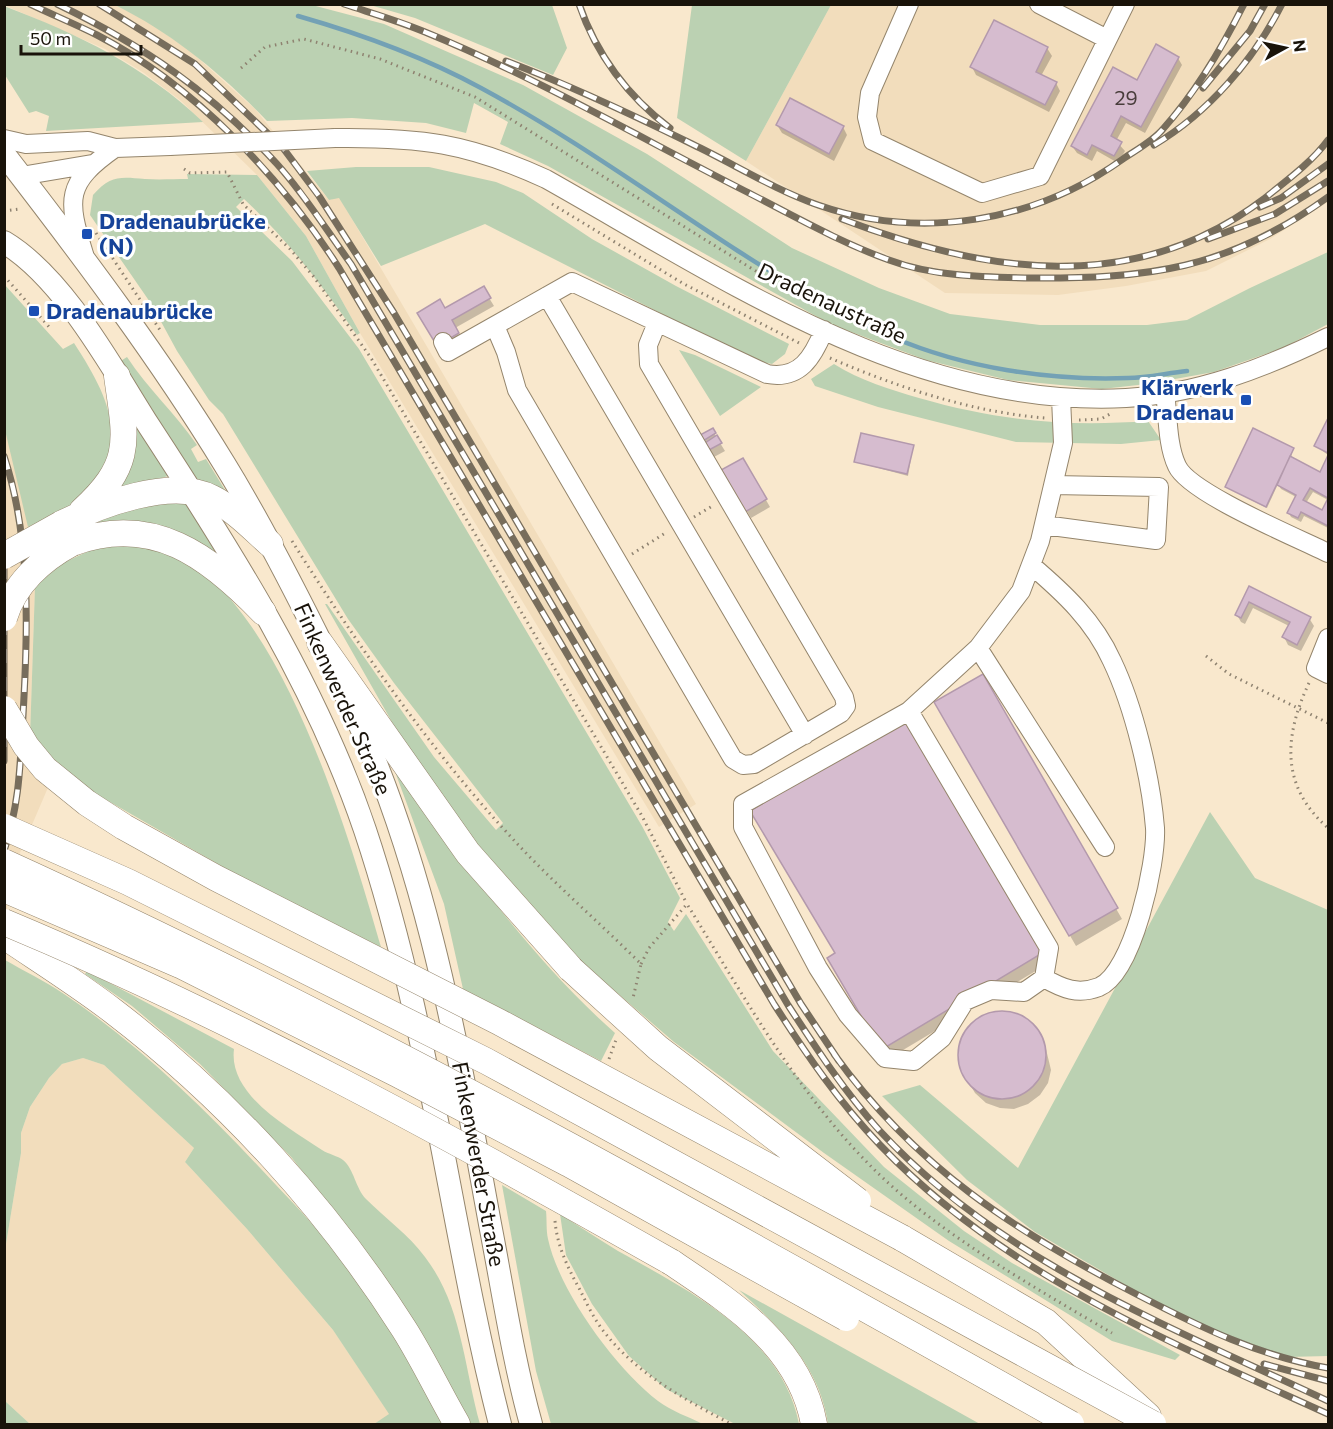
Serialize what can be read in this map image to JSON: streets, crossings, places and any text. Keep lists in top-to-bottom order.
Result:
{
  "streets": {
    "main road": ["Finkenwerder Straße"],
    "street": ["Dradenaustraße"]
  },
  "places": {
    "transit": ["Dradenaubrücke (N)", "Dradenaubrücke", "Klärwerk Dradenau"]
  },
  "house_numbers": ["29"],
  "scale_bar": "50 m",
  "north": "right"
}
